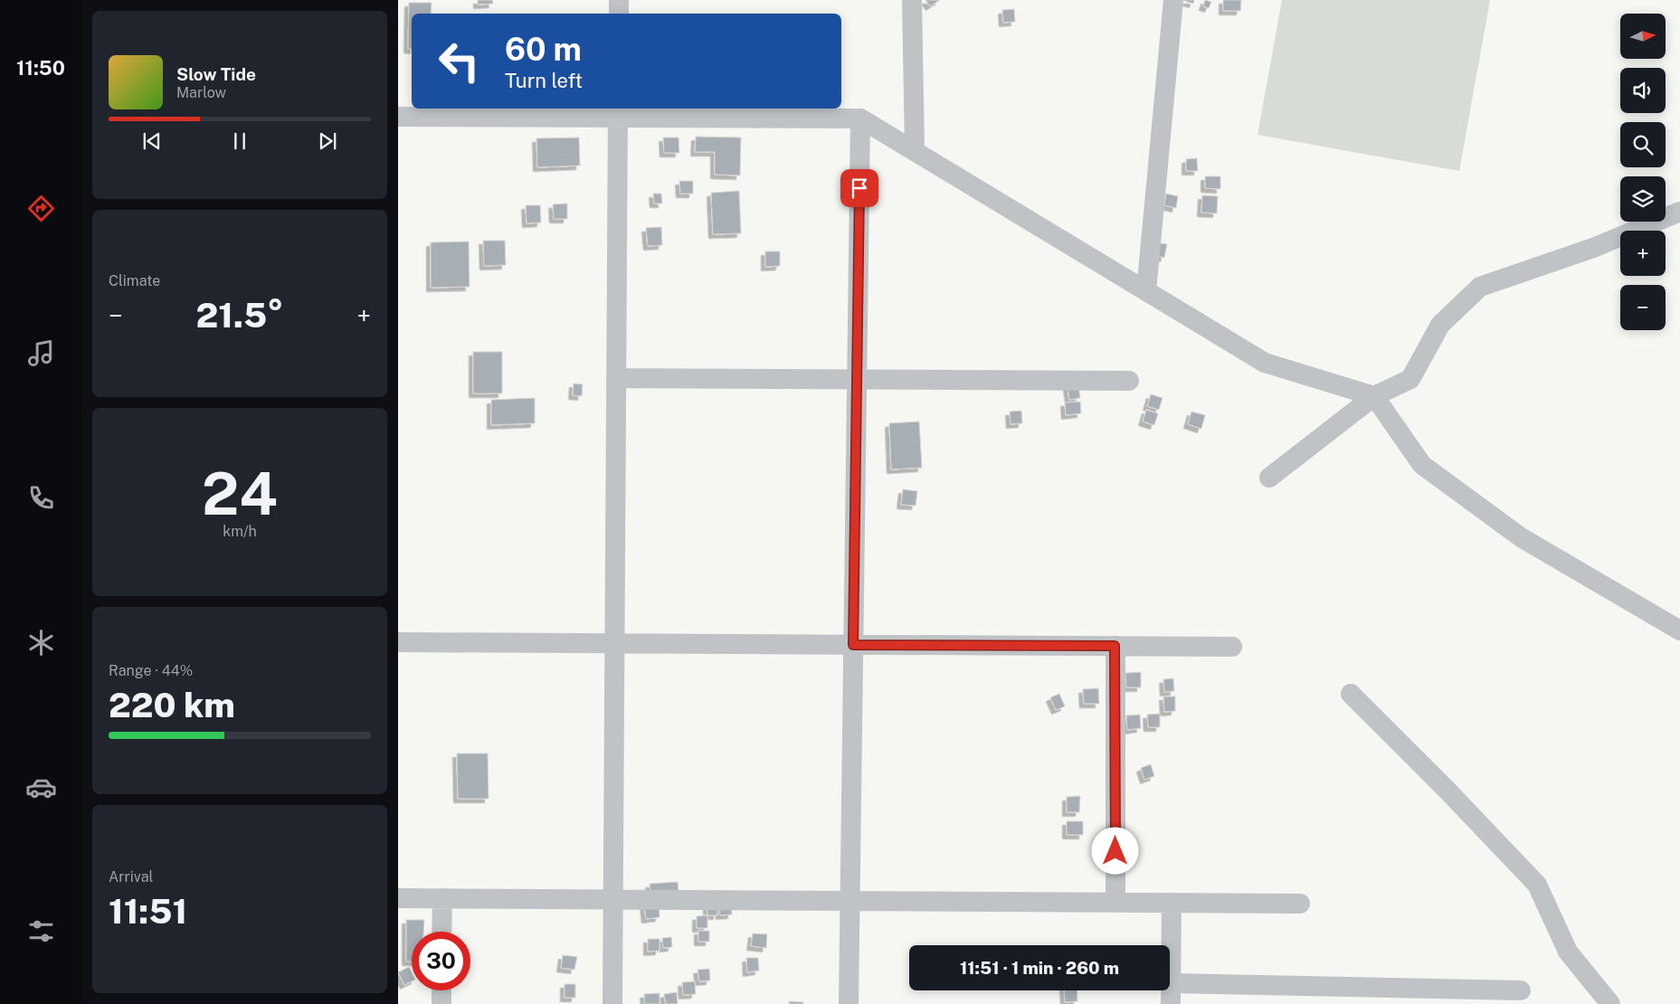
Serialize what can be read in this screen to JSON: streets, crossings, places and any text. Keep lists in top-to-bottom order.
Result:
{
  "north": "right",
  "page": {
    "tabs": "11:50",
    "map_buttons": ["+", "−"],
    "turn": ["60 m", "Turn left"],
    "song": ["Slow Tide", "Marlow"],
    "tile": [
      "Climate",
      ["24", "km/h"],
      ["Range · 44%", "220 km"],
      ["Arrival", "11:51"]
    ],
    "heat": ["−", "21.5°", "+"],
    "limit": "30",
    "trip": "11:51 · 1 min · 260 m"
  }
}
